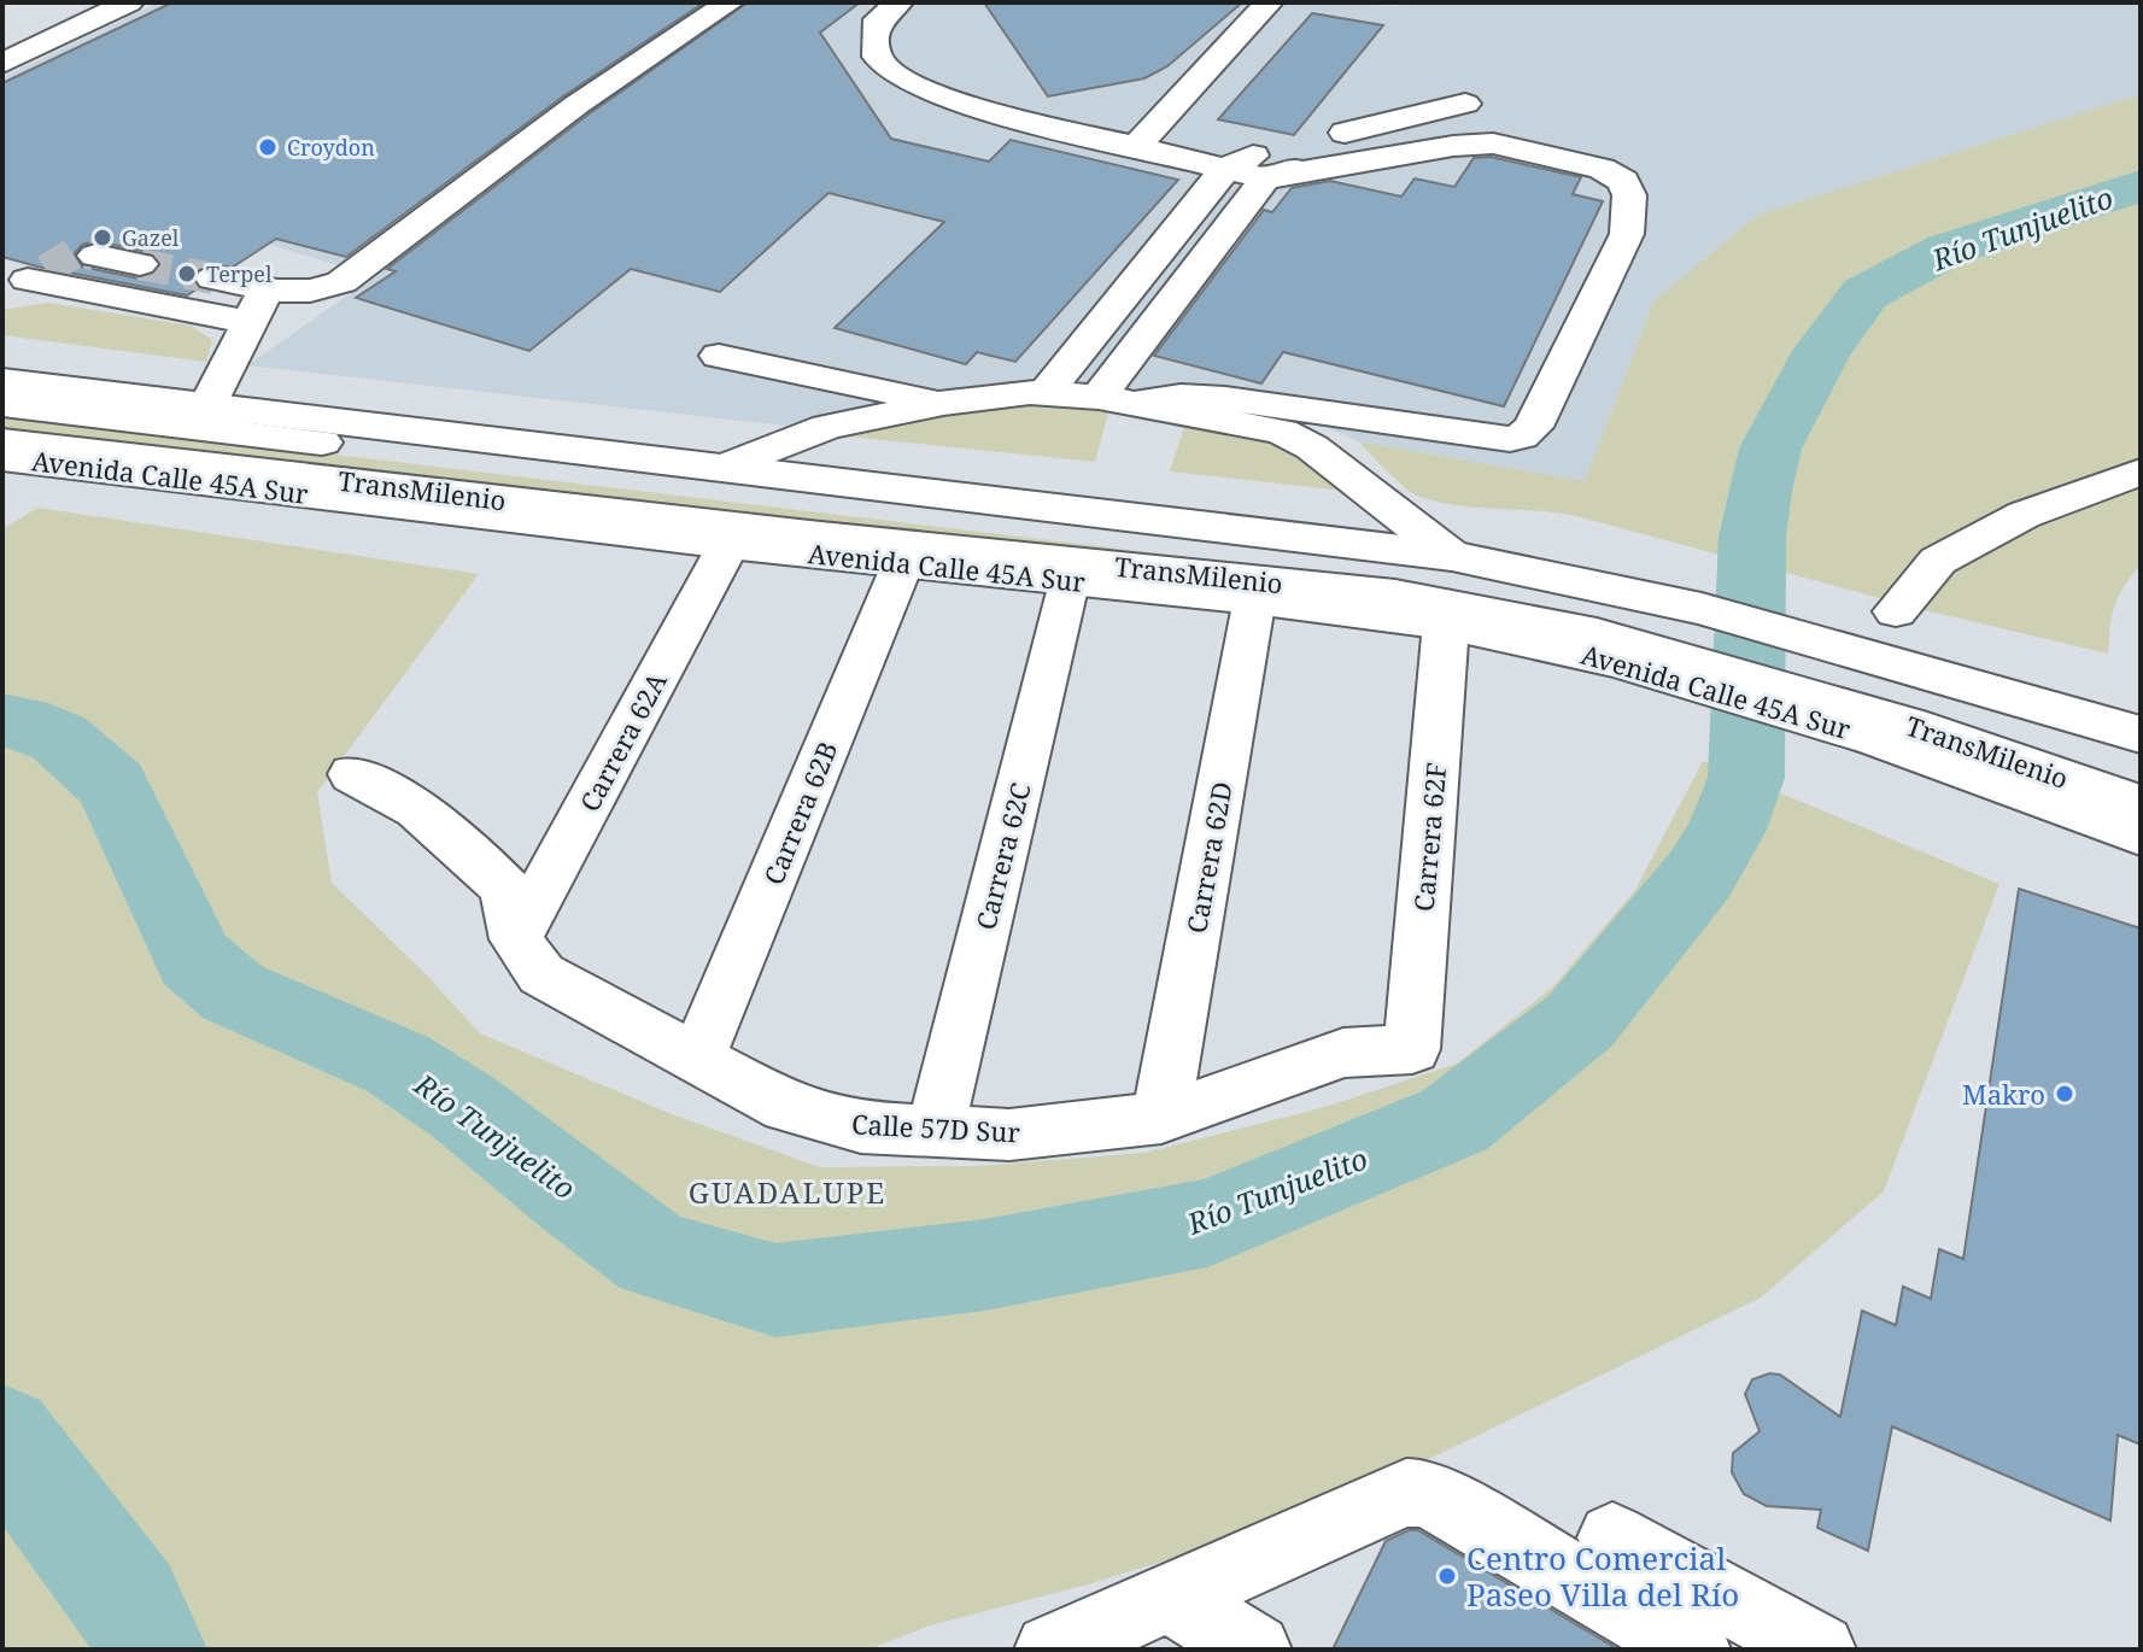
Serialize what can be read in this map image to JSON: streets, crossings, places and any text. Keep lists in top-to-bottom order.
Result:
{
  "streets": {
    "highway": ["Avenida Calle 45A Sur"],
    "street": [
      "TransMilenio",
      "Carrera 62A",
      "Carrera 62B",
      "Carrera 62F",
      "Carrera 62C",
      "Carrera 62D",
      "Calle 57D Sur"
    ]
  },
  "crossings": [
    ["Avenida Calle 45A Sur", "TransMilenio"],
    ["Avenida Calle 45A Sur", "Carrera 62A"],
    ["Avenida Calle 45A Sur", "Carrera 62B"],
    ["Avenida Calle 45A Sur", "Carrera 62F"],
    ["Avenida Calle 45A Sur", "Carrera 62C"],
    ["Avenida Calle 45A Sur", "Carrera 62D"],
    ["Carrera 62A", "Calle 57D Sur"],
    ["Carrera 62B", "Calle 57D Sur"],
    ["Carrera 62F", "Calle 57D Sur"],
    ["Carrera 62C", "Calle 57D Sur"],
    ["Carrera 62D", "Calle 57D Sur"]
  ],
  "districts": ["GUADALUPE"],
  "water": ["Río Tunjuelito"],
  "places": [
    "Croydon",
    "Gazel",
    "Terpel",
    "Makro",
    "Centro Comercial Paseo Villa del Río"
  ]
}
